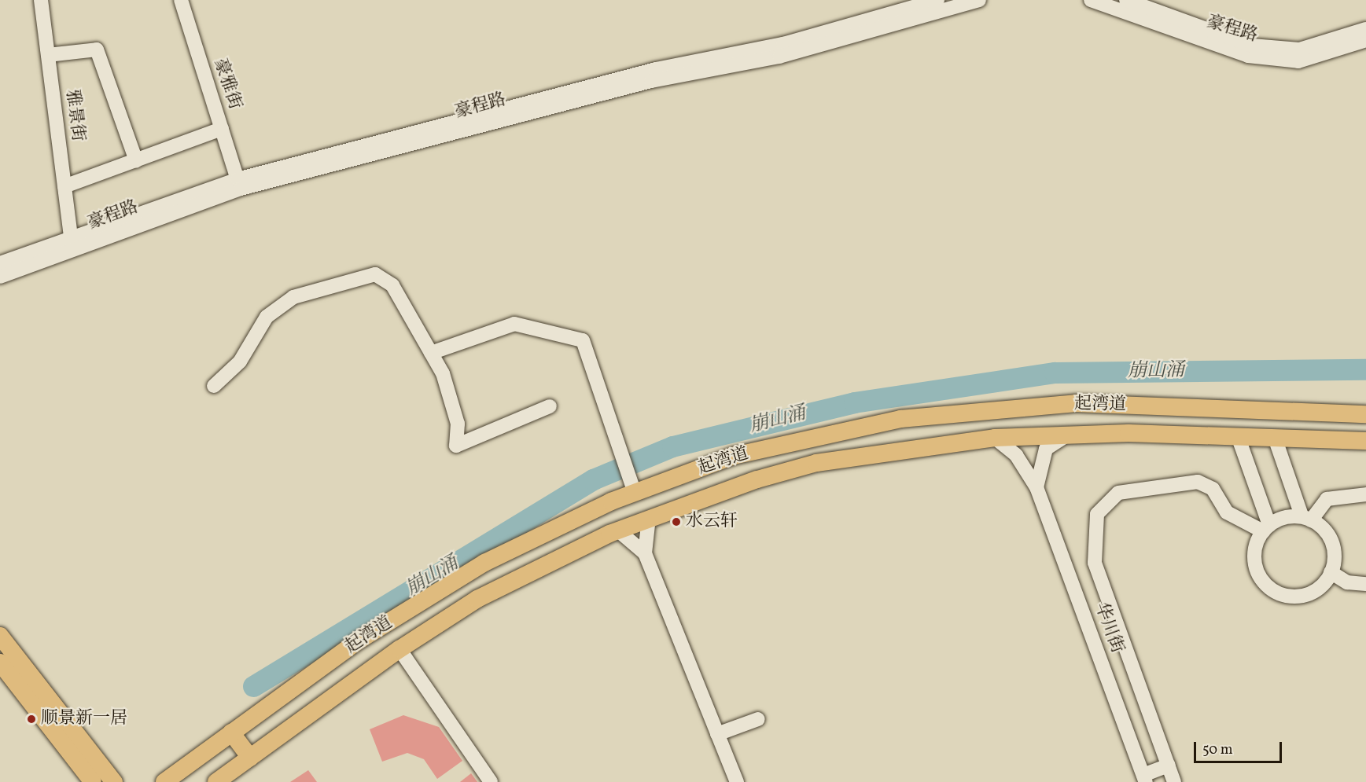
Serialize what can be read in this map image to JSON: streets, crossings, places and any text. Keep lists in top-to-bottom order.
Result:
{
  "streets": {
    "main road": ["起湾道"],
    "street": [
      "豪程路",
      "豪雅街",
      "雅景街",
      "华川街"
    ]
  },
  "crossings": [
    ["豪程路", "豪雅街"],
    ["豪程路", "雅景街"],
    ["起湾道", "华川街"]
  ],
  "water": ["崩山涌"],
  "places": ["水云轩", "顺景新一居"],
  "scale_bar": "50 m"
}
